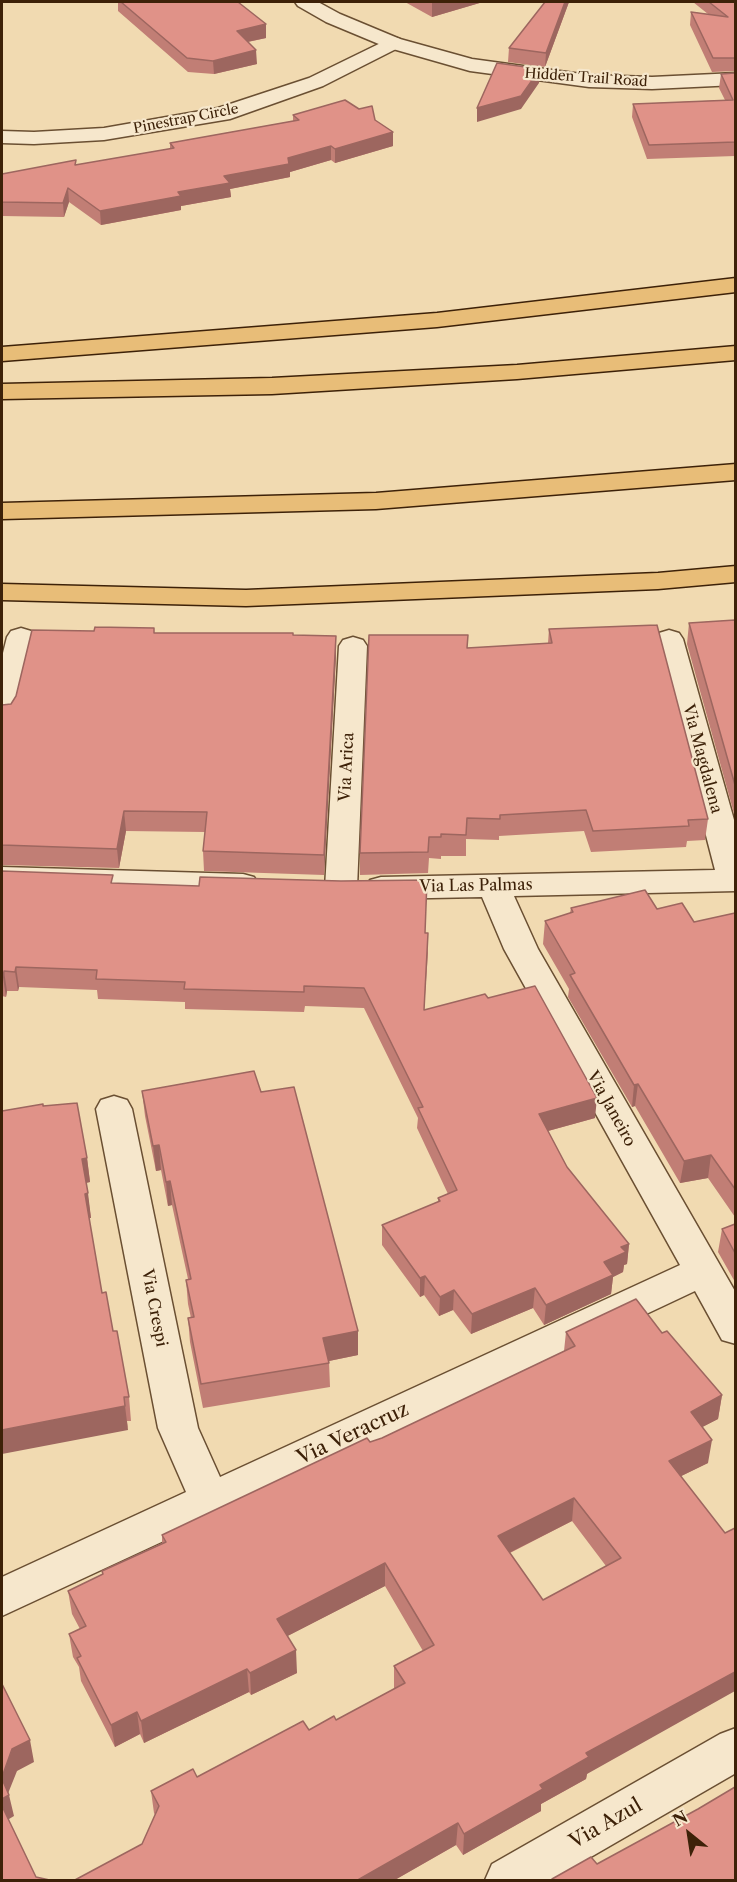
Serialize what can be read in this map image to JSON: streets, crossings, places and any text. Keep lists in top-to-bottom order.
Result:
{
  "streets": {
    "street": [
      "Hidden Trail Road",
      "Pinestrap Circle",
      "Via Magdalena",
      "Via Arica",
      "Via Las Palmas",
      "Via Janeiro",
      "Via Crespi",
      "Via Veracruz",
      "Via Azul"
    ]
  },
  "crossings": [
    ["Hidden Trail Road", "Pinestrap Circle"],
    ["Via Magdalena", "Via Las Palmas"],
    ["Via Arica", "Via Las Palmas"],
    ["Via Las Palmas", "Via Janeiro"],
    ["Via Janeiro", "Via Veracruz"],
    ["Via Crespi", "Via Veracruz"]
  ],
  "north": "top left"
}
